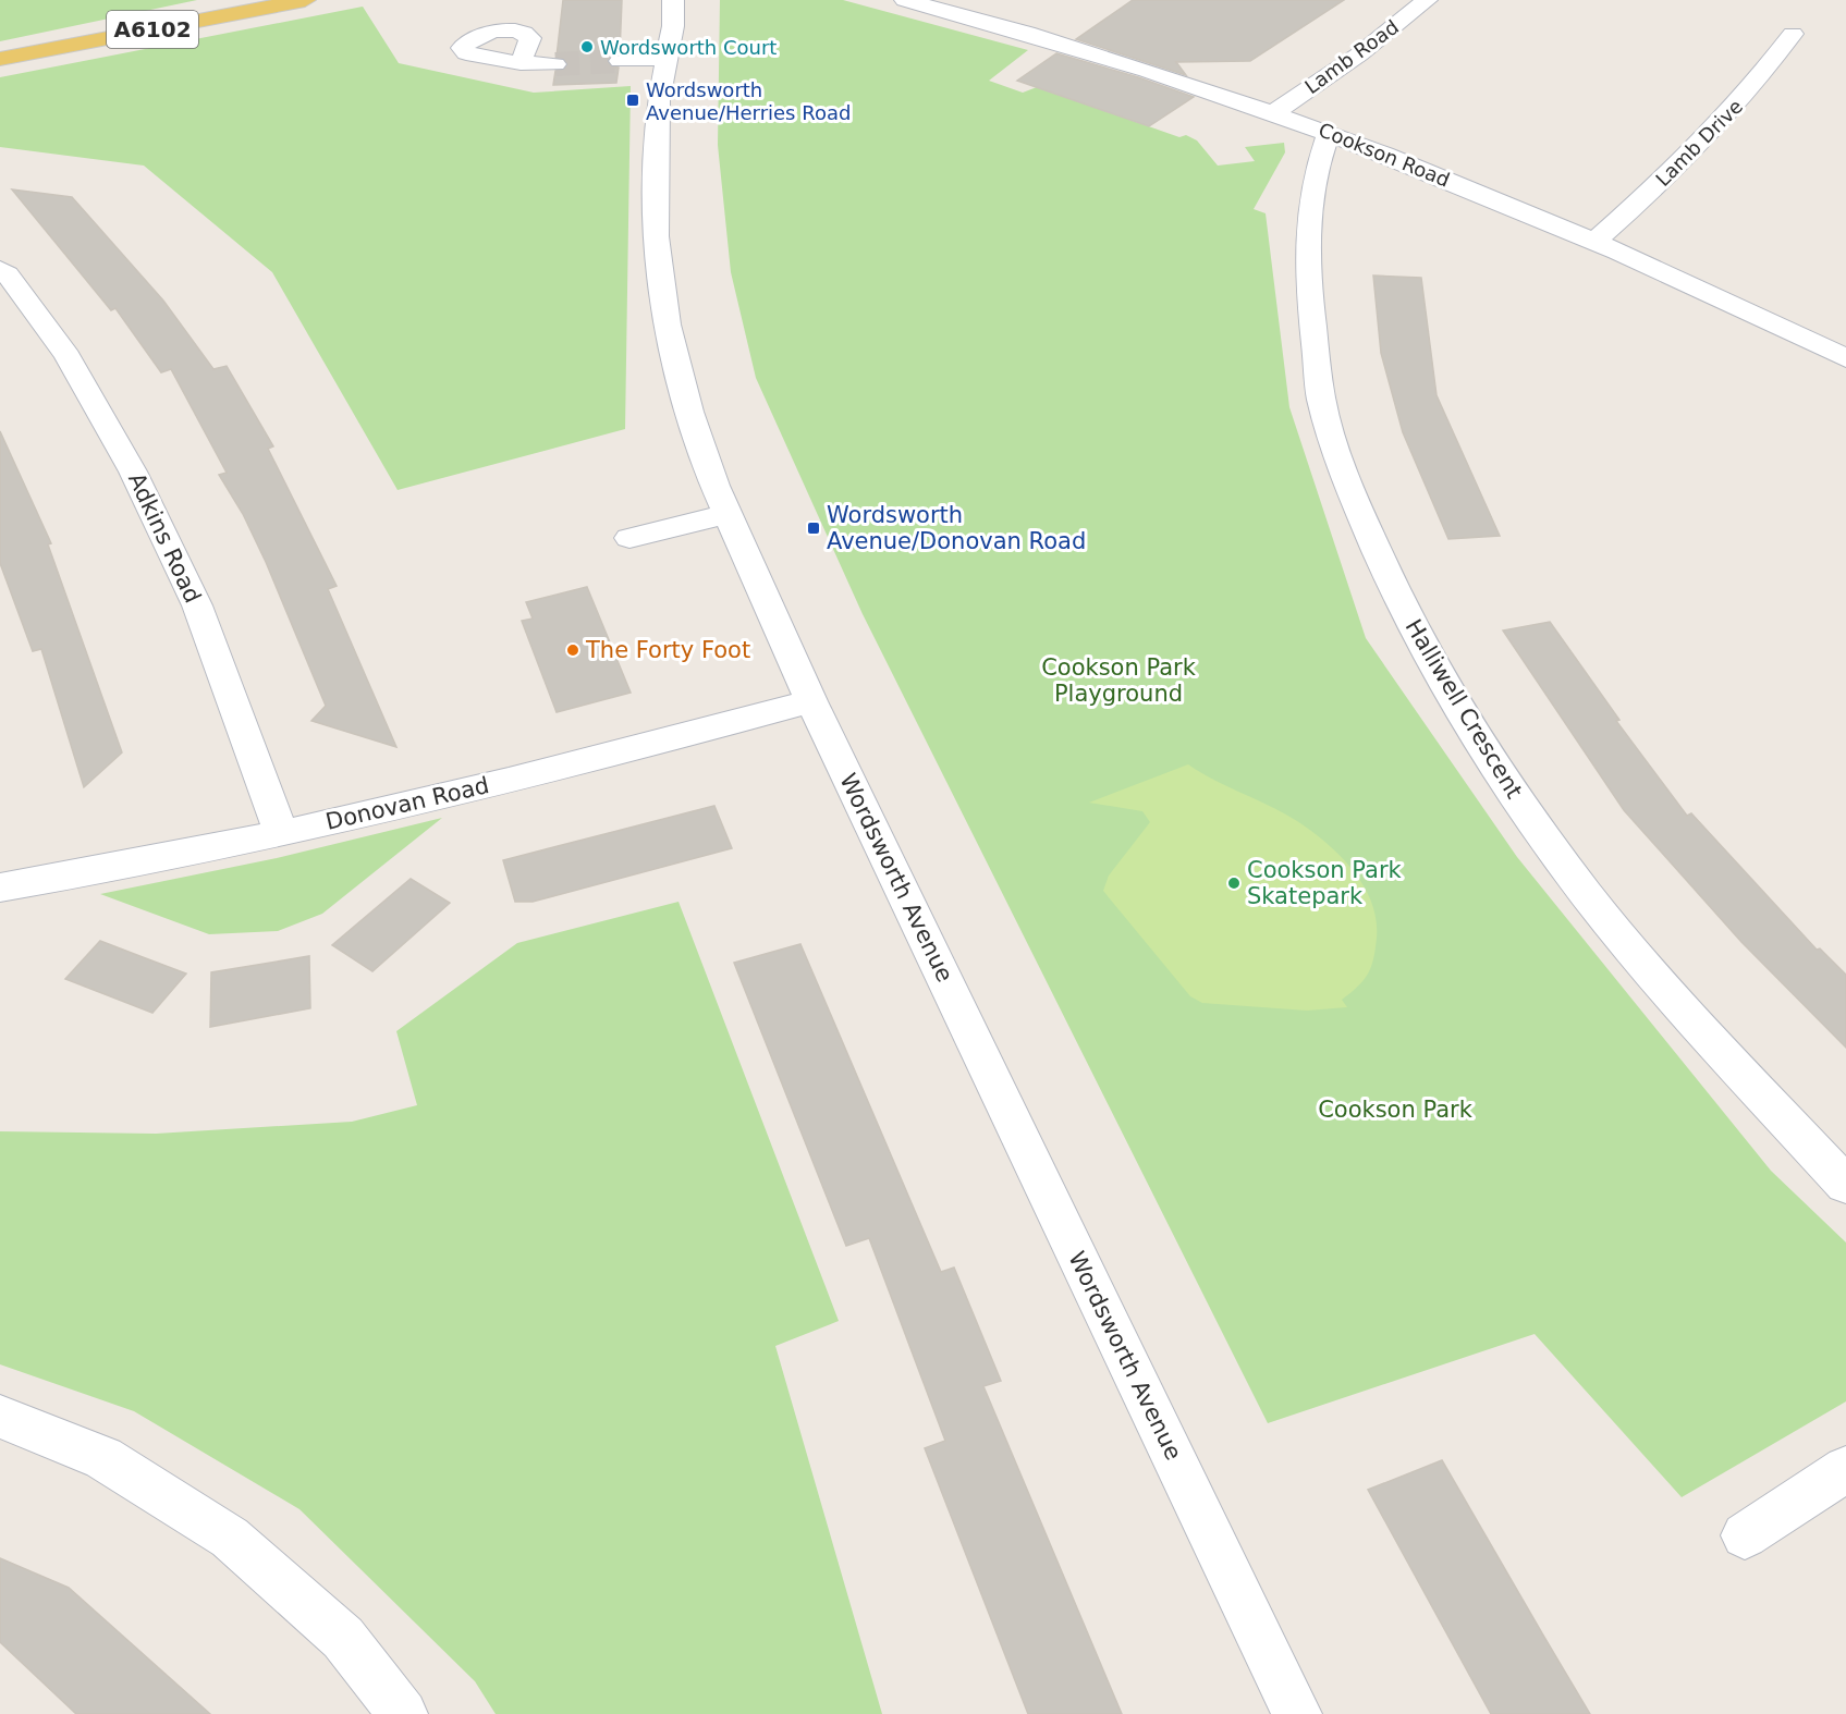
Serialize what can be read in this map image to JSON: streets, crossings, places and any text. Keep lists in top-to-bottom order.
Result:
{
  "streets": {
    "main road": ["A6102"],
    "street": [
      "Lamb Road",
      "Lamb Drive",
      "Cookson Road",
      "Adkins Road",
      "Halliwell Crescent",
      "Donovan Road",
      "Wordsworth Avenue"
    ]
  },
  "crossings": [
    ["Lamb Road", "Cookson Road"],
    ["Lamb Drive", "Cookson Road"],
    ["Cookson Road", "Halliwell Crescent"],
    ["Adkins Road", "Donovan Road"],
    ["Donovan Road", "Wordsworth Avenue"]
  ],
  "parks": ["Cookson Park Playground", "Cookson Park"],
  "places": {
    "other": ["Wordsworth Court", "The Forty Foot", "Cookson Park Skatepark"],
    "transit": ["Wordsworth Avenue/Herries Road", "Wordsworth Avenue/Donovan Road"]
  }
}
